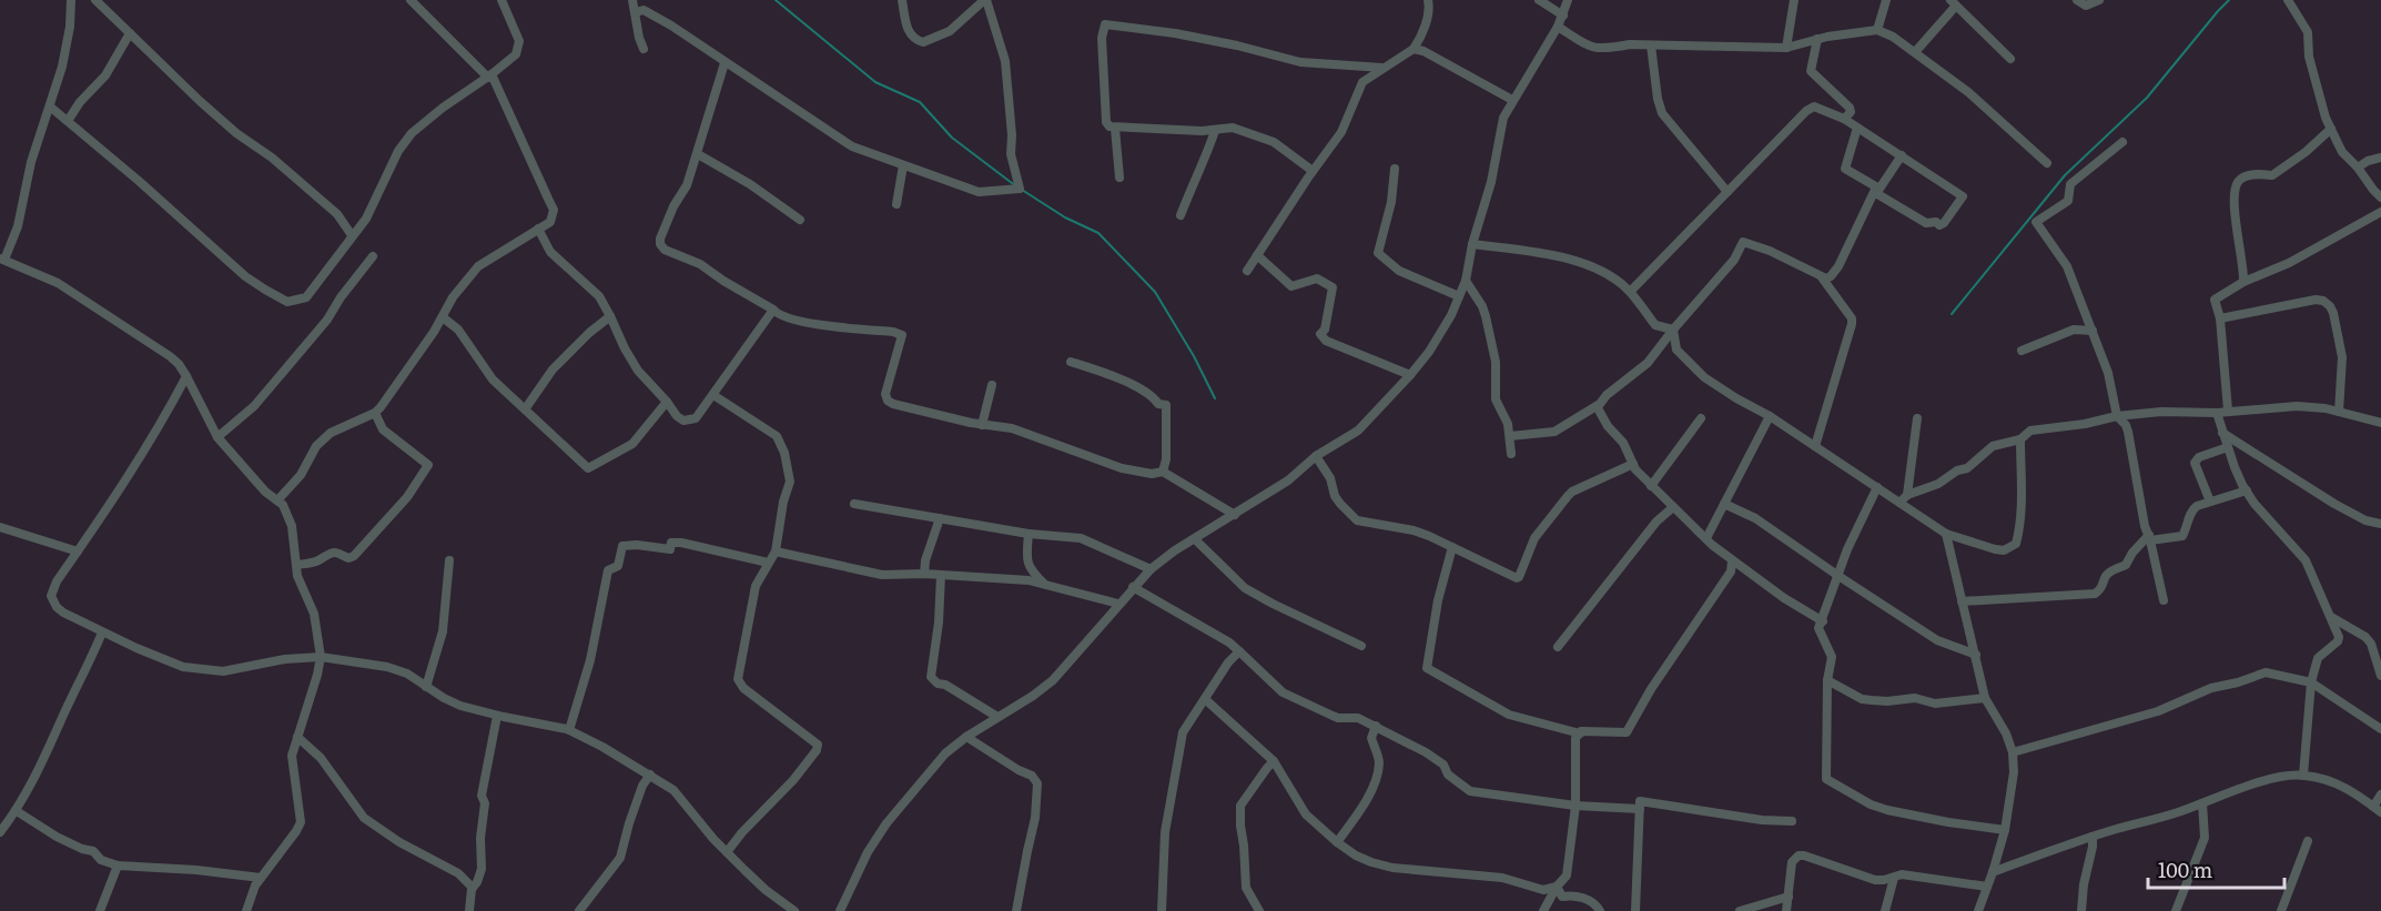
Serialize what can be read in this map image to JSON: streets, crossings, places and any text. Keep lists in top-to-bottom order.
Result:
{
  "scale_bar": "100 m"
}
